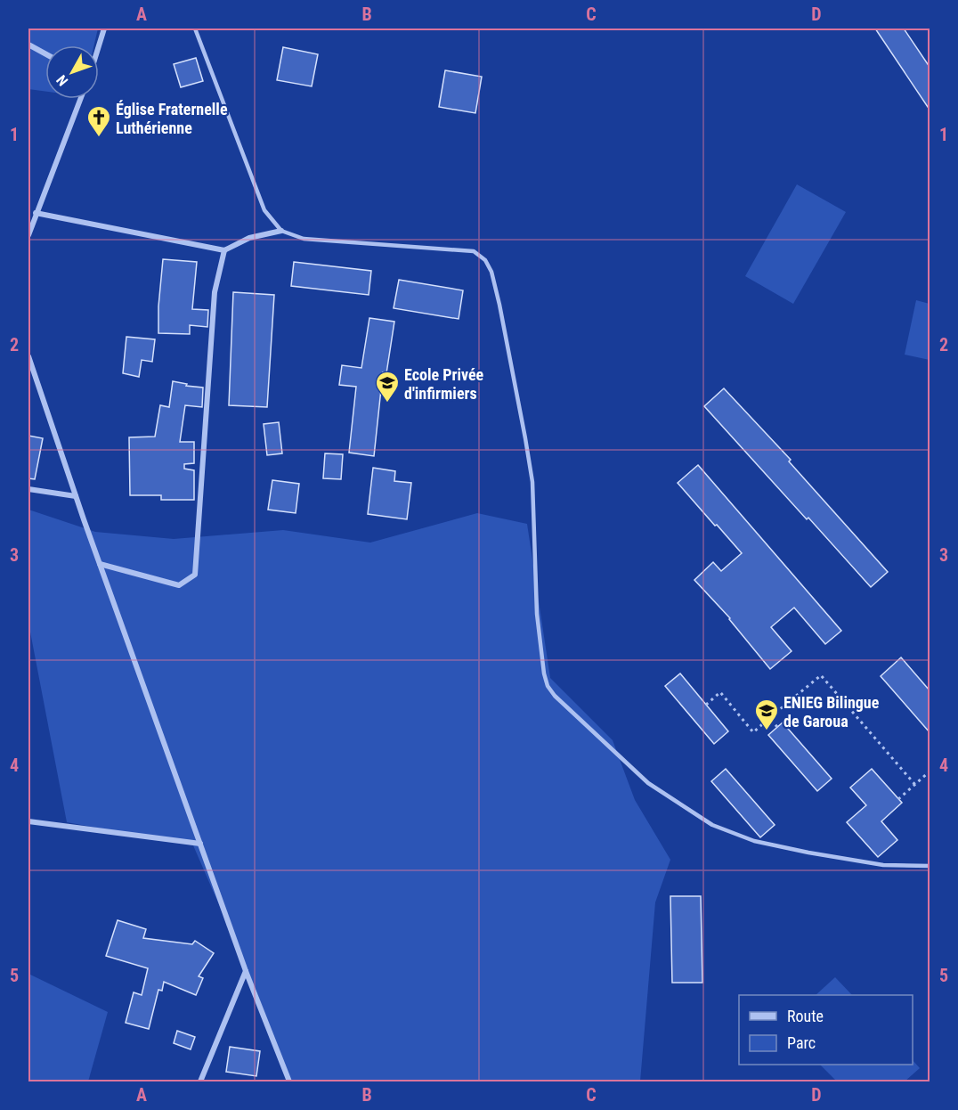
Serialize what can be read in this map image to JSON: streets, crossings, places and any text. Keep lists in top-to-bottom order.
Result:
{
  "places": {
    "church": ["Église Fraternelle Luthérienne"],
    "school or university": ["Ecole Privée d'infirmiers", "ENIEG Bilingue de Garoua"]
  },
  "legend": ["Route", "Parc"],
  "north": "bottom left",
  "grid": {
    "columns": [
      "A",
      "B",
      "C",
      "D"
    ],
    "rows": [
      "1",
      "2",
      "3",
      "4",
      "5"
    ]
  }
}
